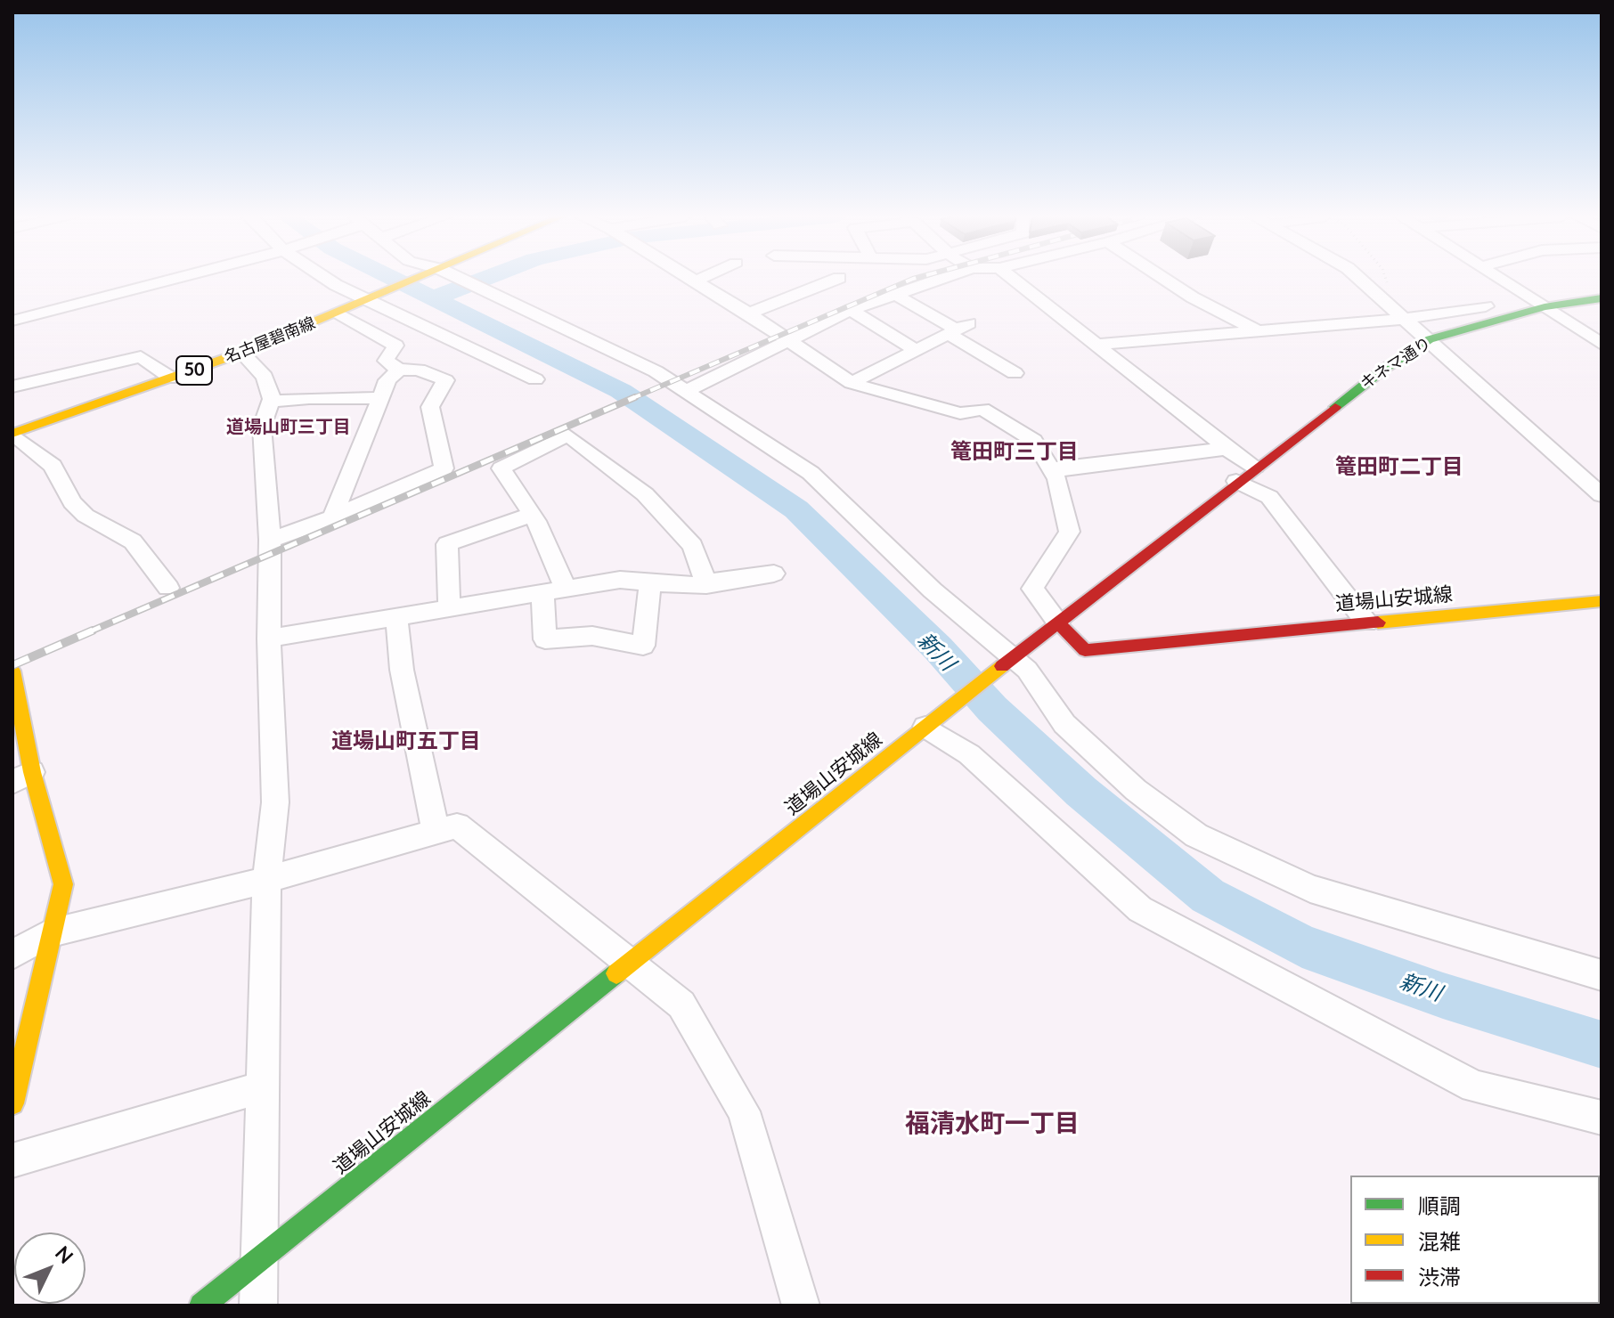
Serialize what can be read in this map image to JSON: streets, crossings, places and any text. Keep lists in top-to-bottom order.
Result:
{
  "streets": {
    "main road": [
      "名古屋碧南線",
      "キネマ通り",
      "50",
      "道場山安城線"
    ]
  },
  "crossings": [
    ["キネマ通り", "道場山安城線"]
  ],
  "districts": [
    "道場山町三丁目",
    "篭田町三丁目",
    "篭田町二丁目",
    "道場山町五丁目",
    "福清水町一丁目"
  ],
  "water": ["新川"],
  "legend": ["順調", "混雑", "渋滞"],
  "north": "top right"
}
